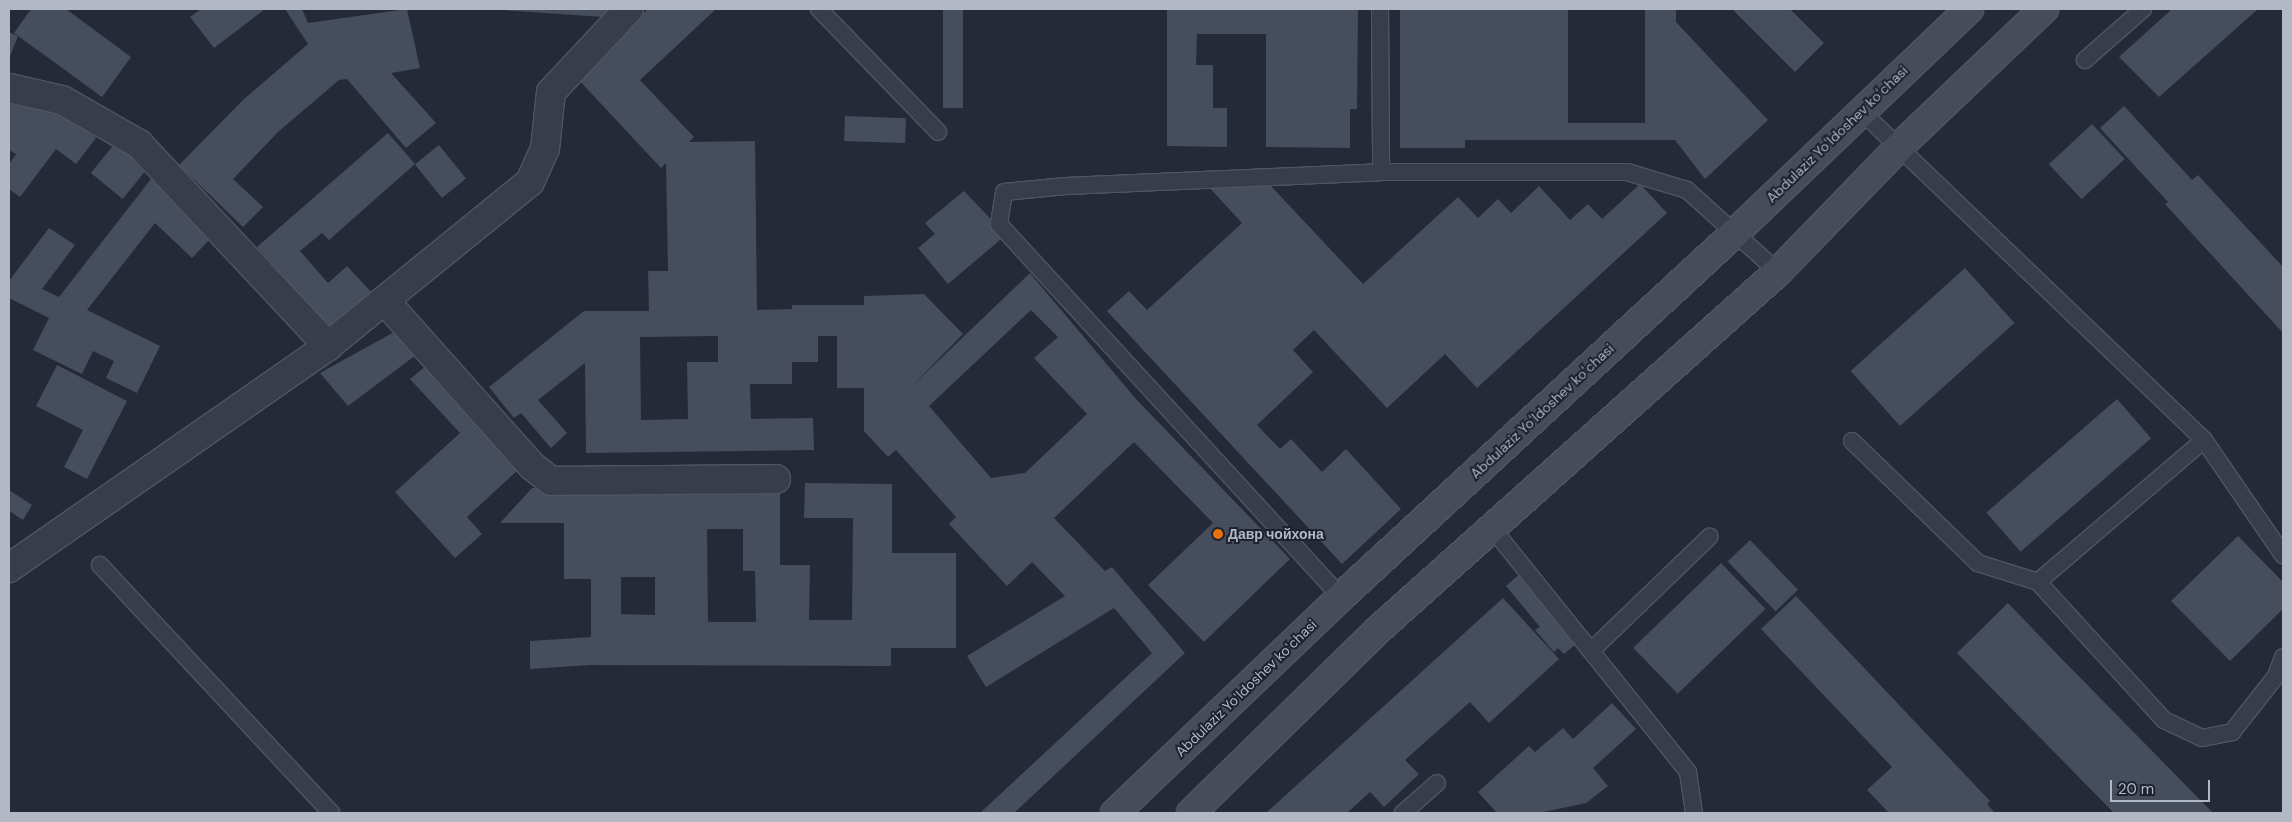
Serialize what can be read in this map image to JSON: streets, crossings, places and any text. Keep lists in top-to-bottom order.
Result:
{
  "streets": {
    "main road": ["Abdulaziz Yoʻldoshev koʻchasi"]
  },
  "places": ["Давр чойхона"],
  "scale_bar": "20 m"
}
